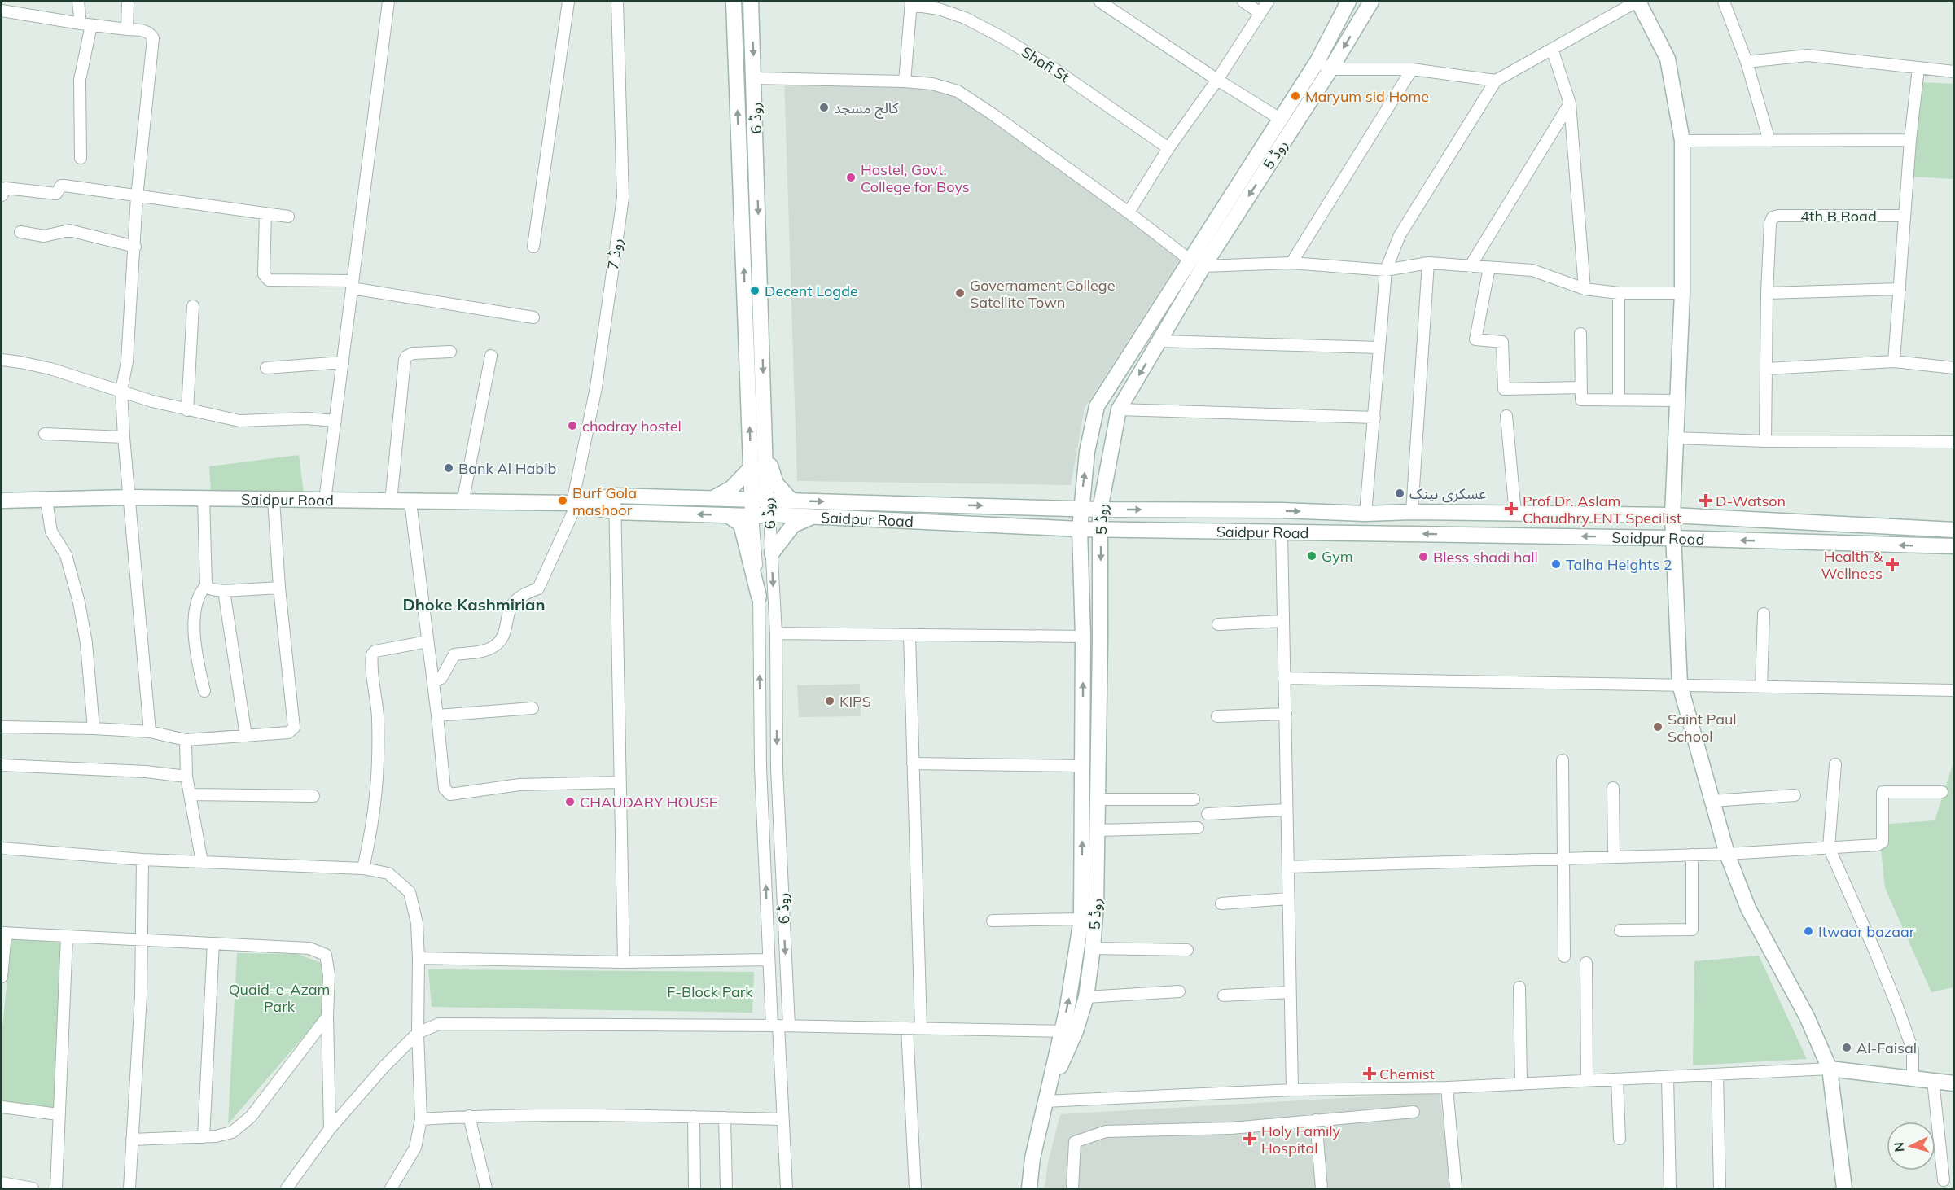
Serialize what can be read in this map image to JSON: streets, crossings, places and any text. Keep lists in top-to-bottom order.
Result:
{
  "streets": {
    "main road": ["روڈ 6", "روڈ 5", "Saidpur Road"],
    "street": ["Shafi St", "4th B Road", "روڈ 7"]
  },
  "crossings": [
    ["روڈ 6", "Saidpur Road"],
    ["روڈ 5", "Saidpur Road"],
    ["روڈ 7", "Saidpur Road"]
  ],
  "districts": ["Dhoke Kashmirian"],
  "parks": ["Quaid-e-Azam Park", "F-Block Park"],
  "places": {
    "other": [
      "Maryum sid Home",
      "کالج مسجد",
      "Hostel, Govt. College for Boys",
      "Decent Logde",
      "Governament College Satellite Town",
      "chodray hostel",
      "Bank Al Habib",
      "عسکری بینک",
      "Burf Gola mashoor",
      "Gym",
      "Bless shadi hall",
      "Talha Heights 2",
      "KIPS",
      "Saint Paul School",
      "CHAUDARY HOUSE",
      "Itwaar bazaar",
      "Al-Faisal"
    ],
    "health": [
      "D-Watson",
      "Prof Dr. Aslam Chaudhry ENT Specilist",
      "Health & Wellness",
      "Chemist",
      "Holy Family Hospital"
    ]
  },
  "north": "left"
}
